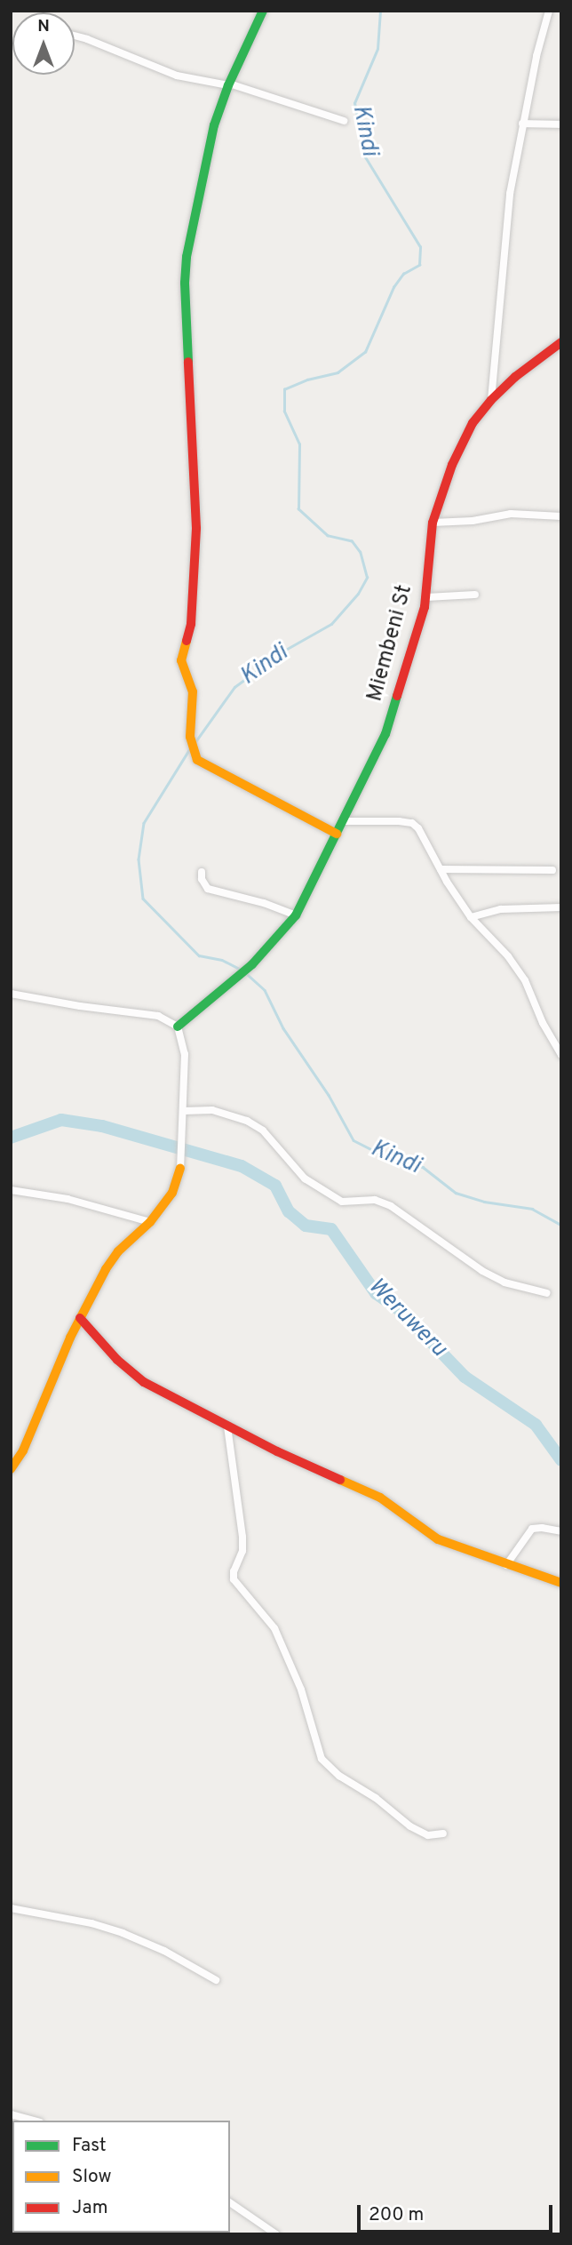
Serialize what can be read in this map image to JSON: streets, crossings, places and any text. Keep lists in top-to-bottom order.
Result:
{
  "streets": {
    "street": ["Miembeni St"]
  },
  "water": ["Kindi", "Weruweru"],
  "legend": ["Fast", "Slow", "Jam"],
  "scale_bar": "200 m",
  "north": "top"
}
